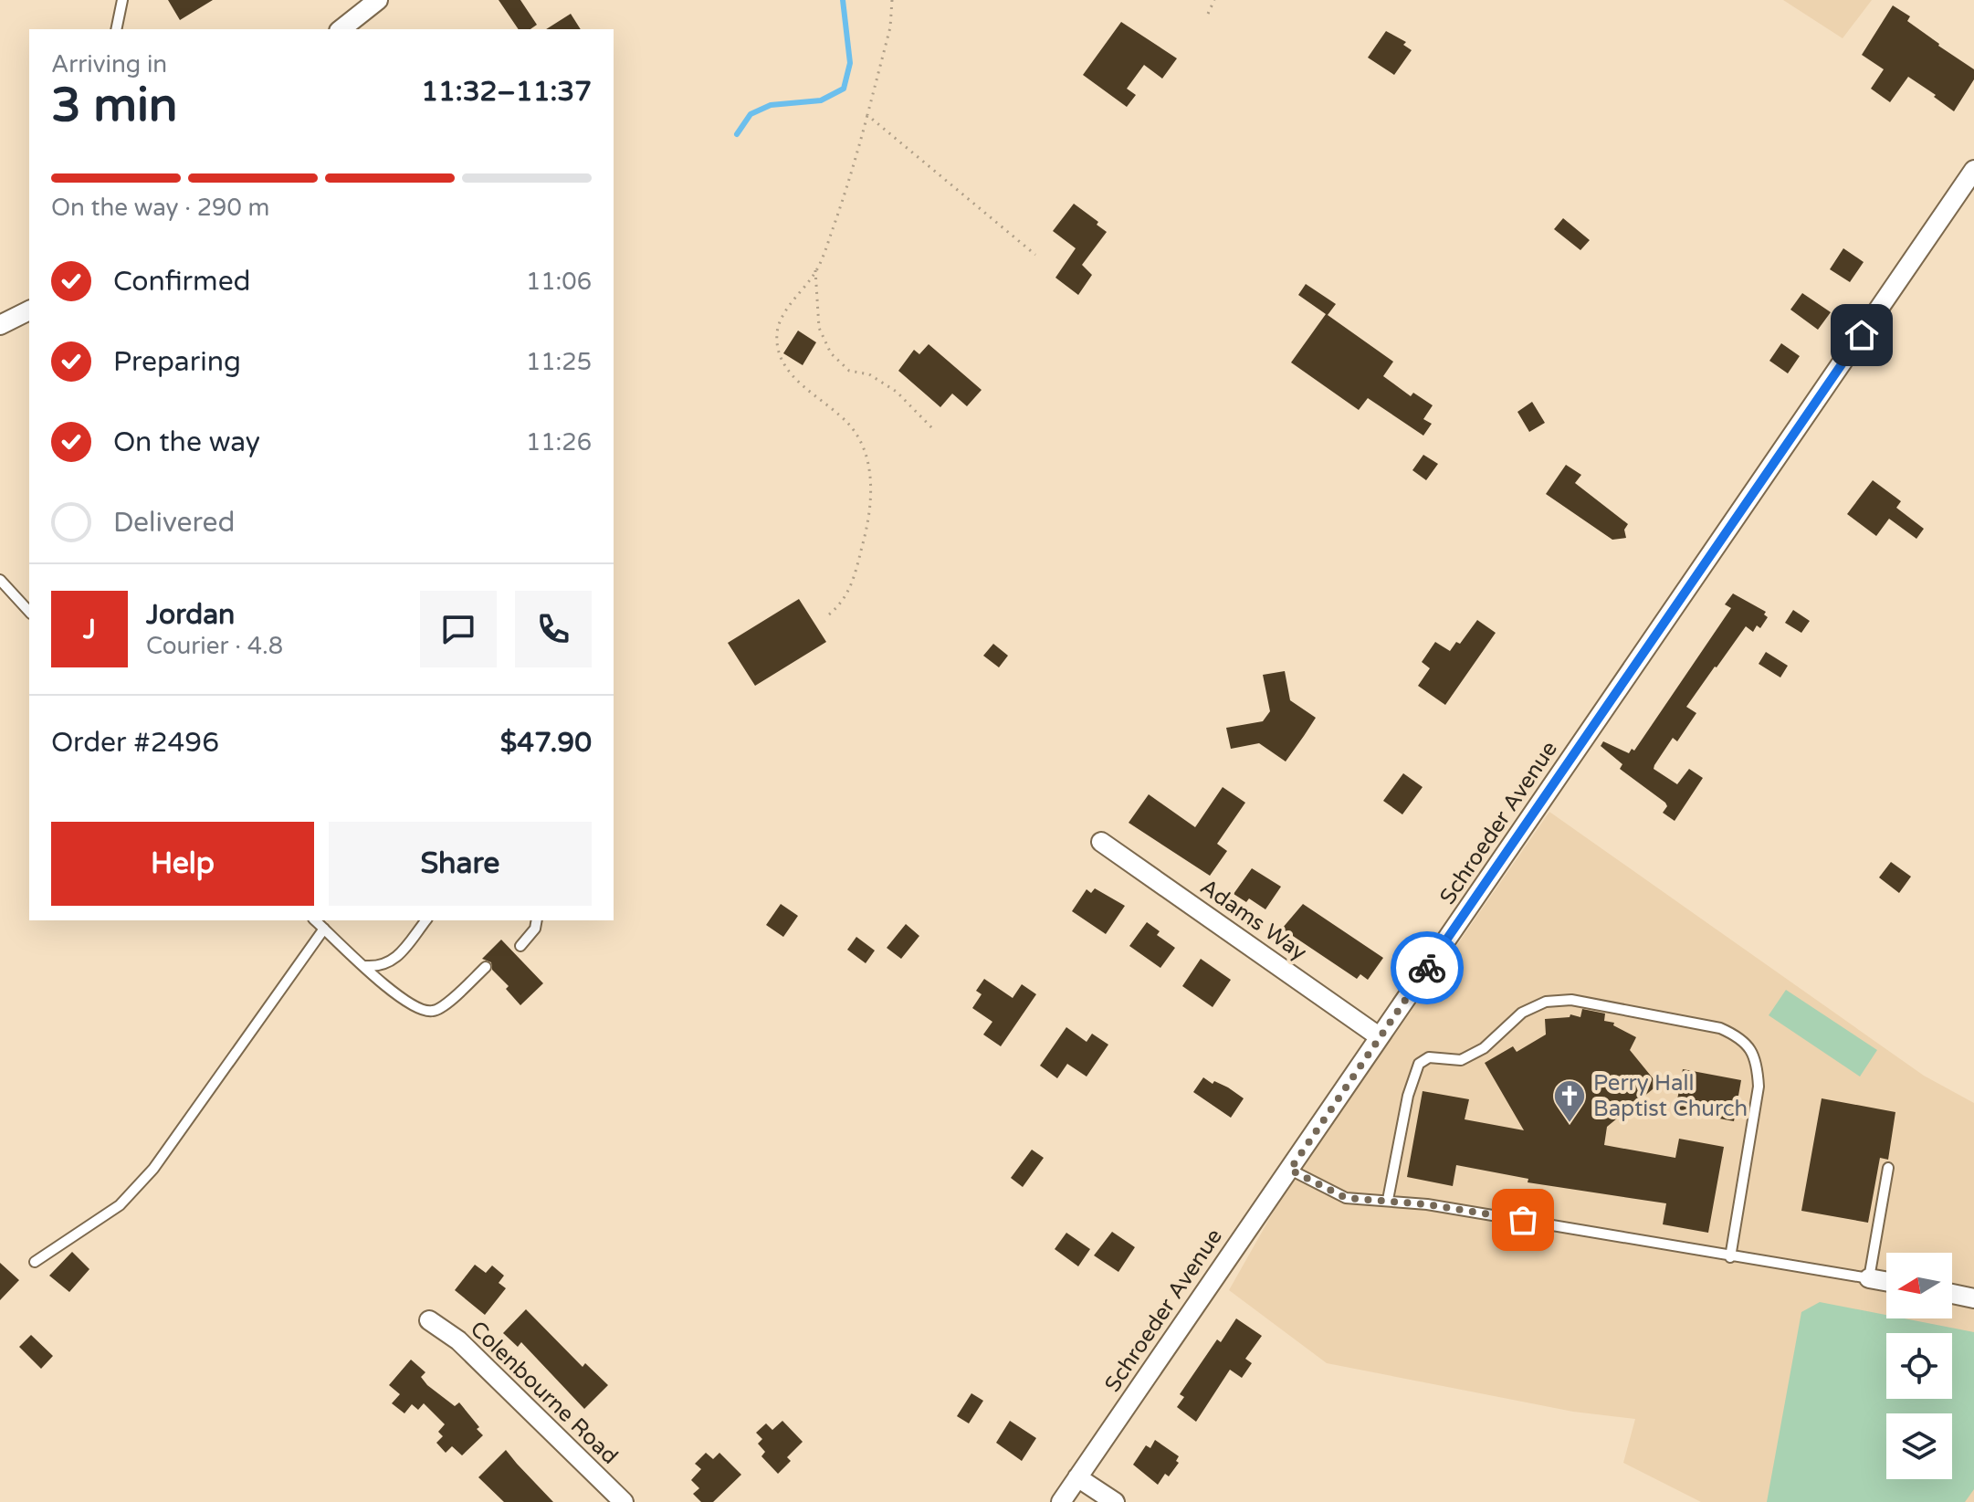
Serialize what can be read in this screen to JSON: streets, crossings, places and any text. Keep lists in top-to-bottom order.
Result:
{
  "streets": {
    "street": ["Schroeder Avenue", "Adams Way", "Colenbourne Road"]
  },
  "crossings": [
    ["Schroeder Avenue", "Adams Way"]
  ],
  "places": {
    "church": ["Perry Hall Baptist Church"]
  },
  "north": "left",
  "page": {
    "heading": ["3 min", "Arriving in", "11:32–11:37"],
    "panel": [
      "Jordan",
      "Courier · 4.8",
      "Order #2496",
      "$47.90"
    ],
    "bar": "On the way · 290 m",
    "list": [
      ["Confirmed", "11:06"],
      ["Preparing", "11:25"],
      ["On the way", "11:26"],
      "Delivered"
    ],
    "round": "J",
    "buttons": ["Help", "Share"]
  }
}
